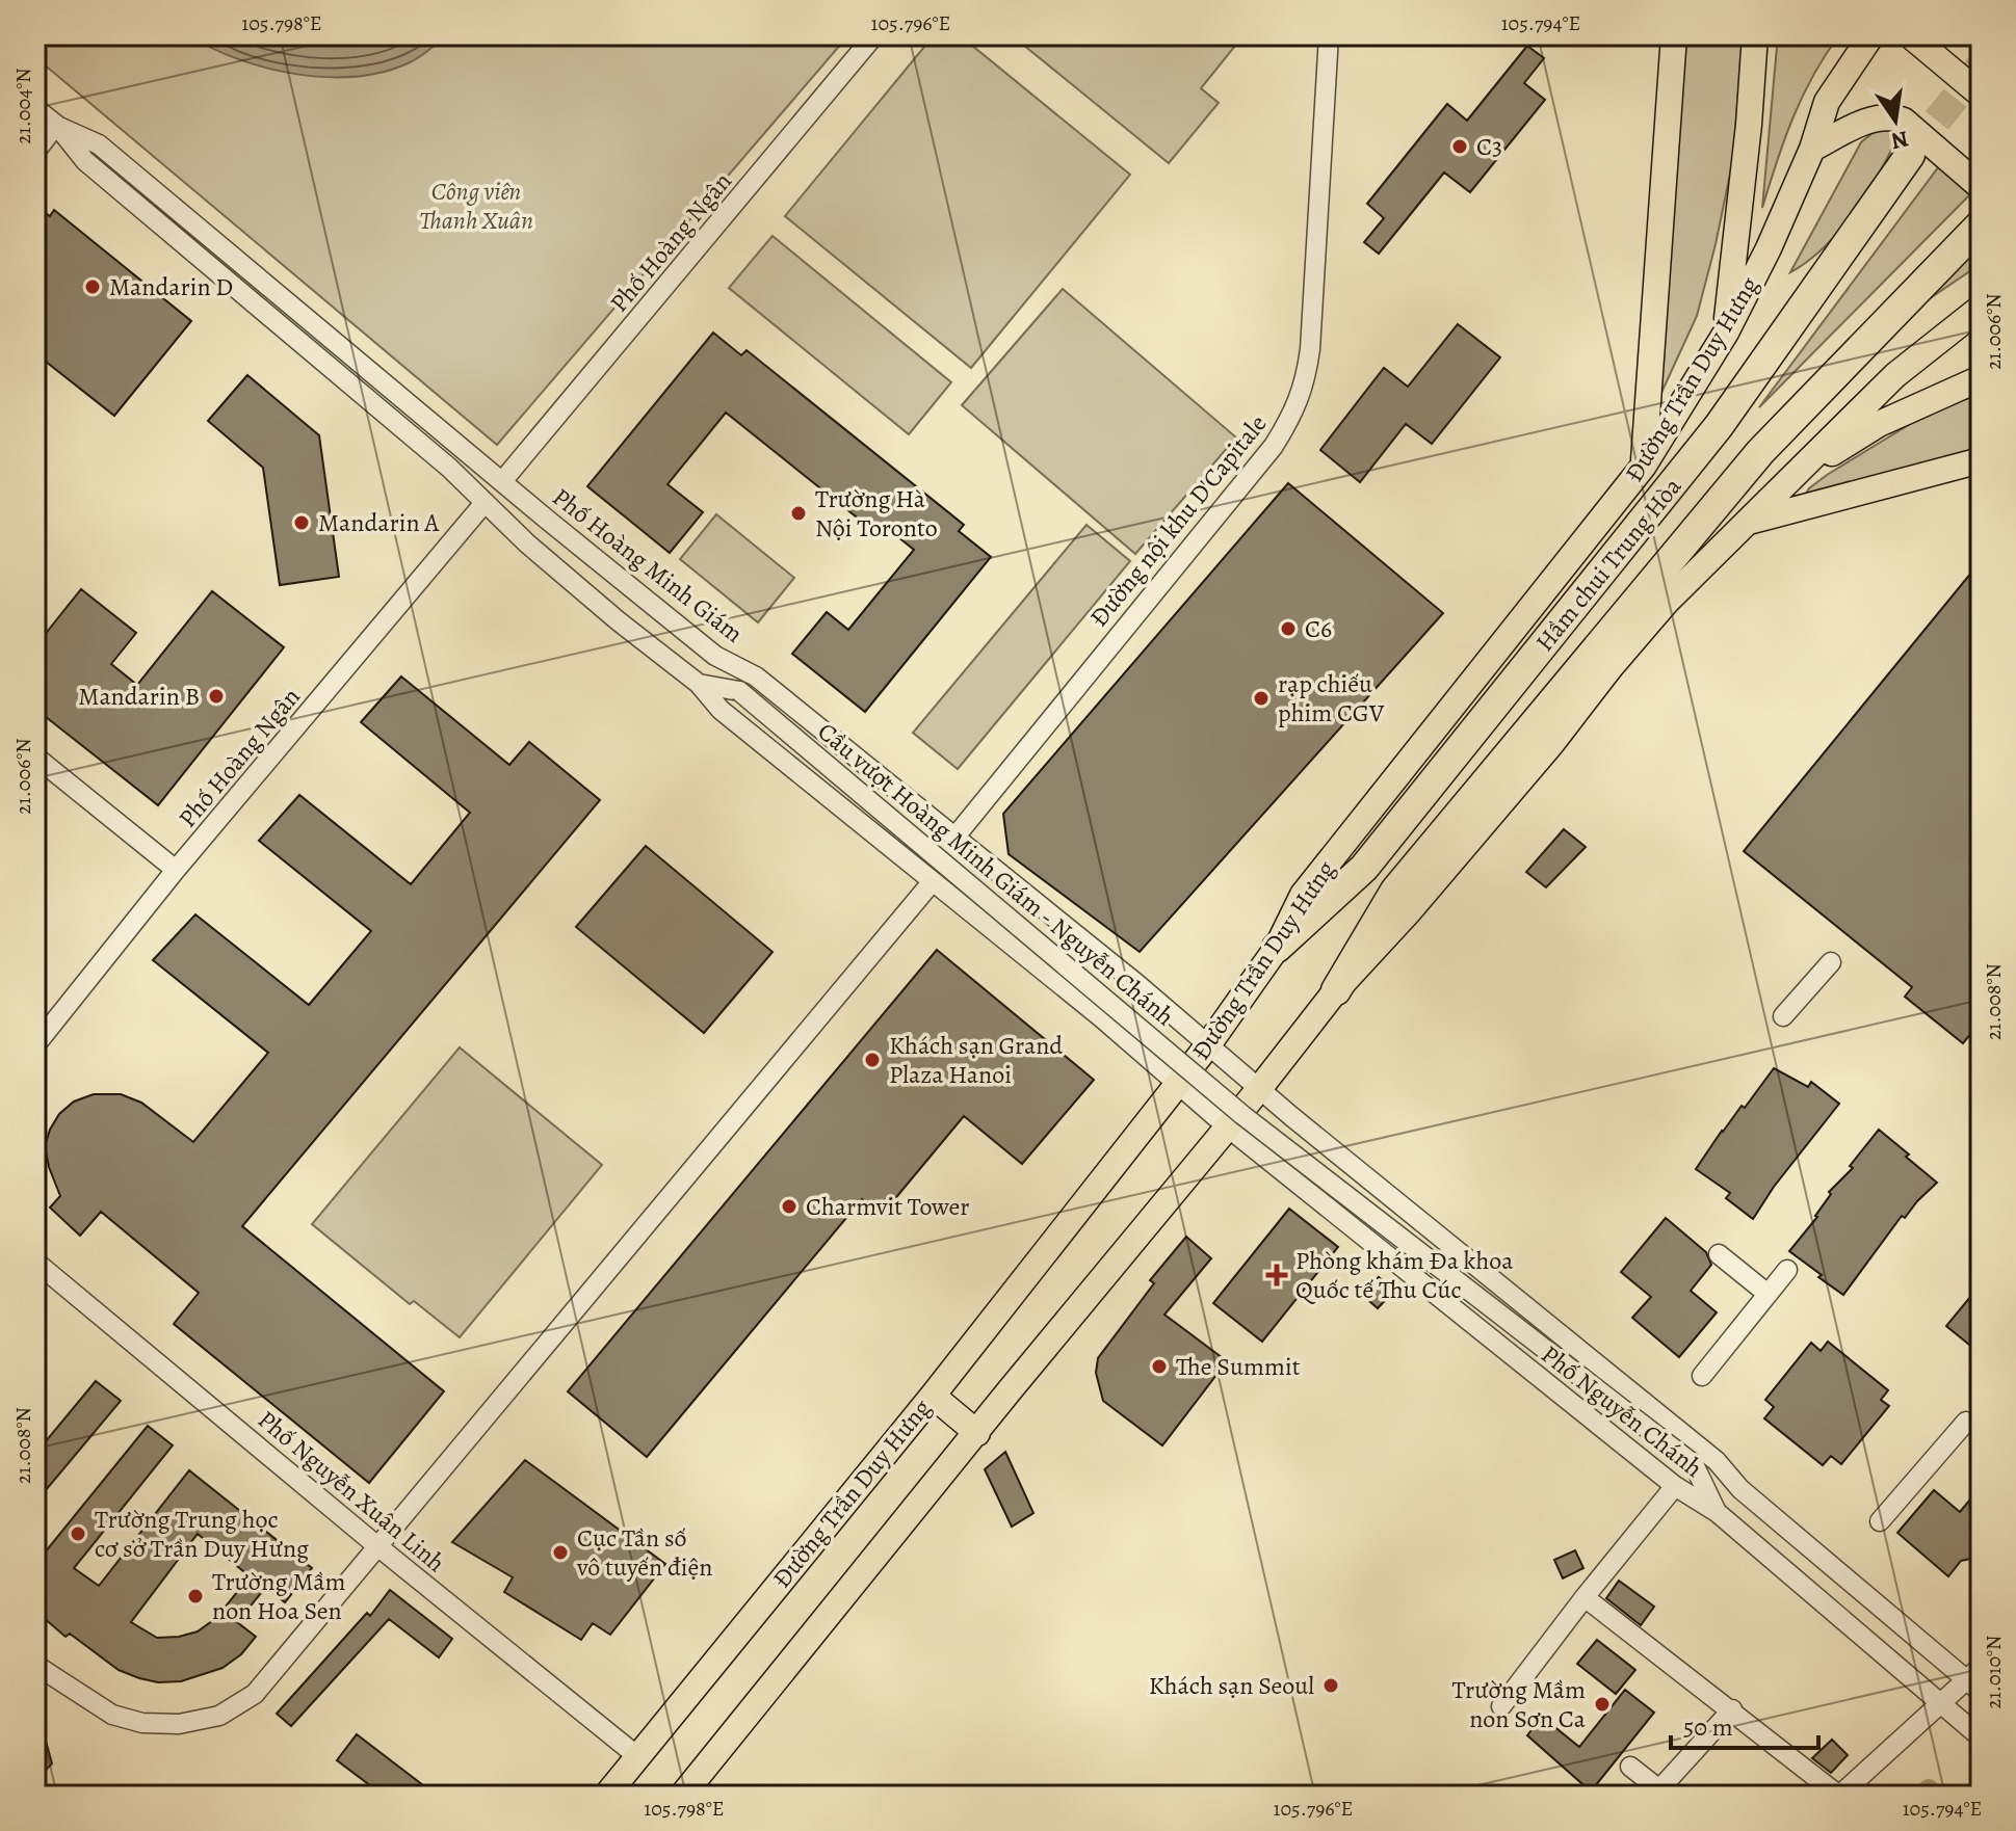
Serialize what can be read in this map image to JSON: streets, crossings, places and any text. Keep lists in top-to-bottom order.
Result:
{
  "streets": {
    "highway": ["Hầm chui Trung Hòa"],
    "main road": ["Đường Trần Duy Hưng"],
    "street": [
      "Phố Hoàng Ngân",
      "Đường nội khu D'Capitale",
      "Phố Hoàng Minh Giám",
      "Cầu vượt Hoàng Minh Giám - Nguyễn Chánh",
      "Phố Nguyễn Chánh",
      "Phố Nguyễn Xuân Linh"
    ]
  },
  "crossings": [
    ["Phố Hoàng Ngân", "Phố Hoàng Minh Giám"],
    ["Đường Trần Duy Hưng", "Hầm chui Trung Hòa"],
    ["Đường Trần Duy Hưng", "Phố Hoàng Minh Giám"],
    ["Đường Trần Duy Hưng", "Phố Nguyễn Xuân Linh"],
    ["Đường nội khu D'Capitale", "Phố Hoàng Minh Giám"],
    ["Phố Hoàng Minh Giám", "Cầu vượt Hoàng Minh Giám - Nguyễn Chánh"],
    ["Phố Hoàng Minh Giám", "Phố Nguyễn Chánh"],
    ["Cầu vượt Hoàng Minh Giám - Nguyễn Chánh", "Phố Nguyễn Chánh"]
  ],
  "parks": ["Công viên Thanh Xuân"],
  "places": {
    "other": [
      "C3",
      "Mandarin D",
      "Trường Hà Nội Toronto",
      "Mandarin A",
      "C6",
      "Mandarin B",
      "rạp chiếu phim CGV",
      "Khách sạn Grand Plaza Hanoi",
      "Charmvit Tower",
      "The Summit",
      "Trường Trung học cơ sở Trần Duy Hưng",
      "Cục Tần số vô tuyến điện",
      "Trường Mầm non Hoa Sen",
      "Khách sạn Seoul",
      "Trường Mầm non Sơn Ca"
    ],
    "health": ["Phòng khám Đa khoa Quốc tế Thu Cúc"]
  },
  "scale_bar": "50 m",
  "north": "bottom",
  "coordinates": [
    "105.798°E",
    "105.796°E",
    "105.794°E",
    "21.004°N",
    "21.006°N",
    "21.008°N",
    "21.010°N"
  ]
}
